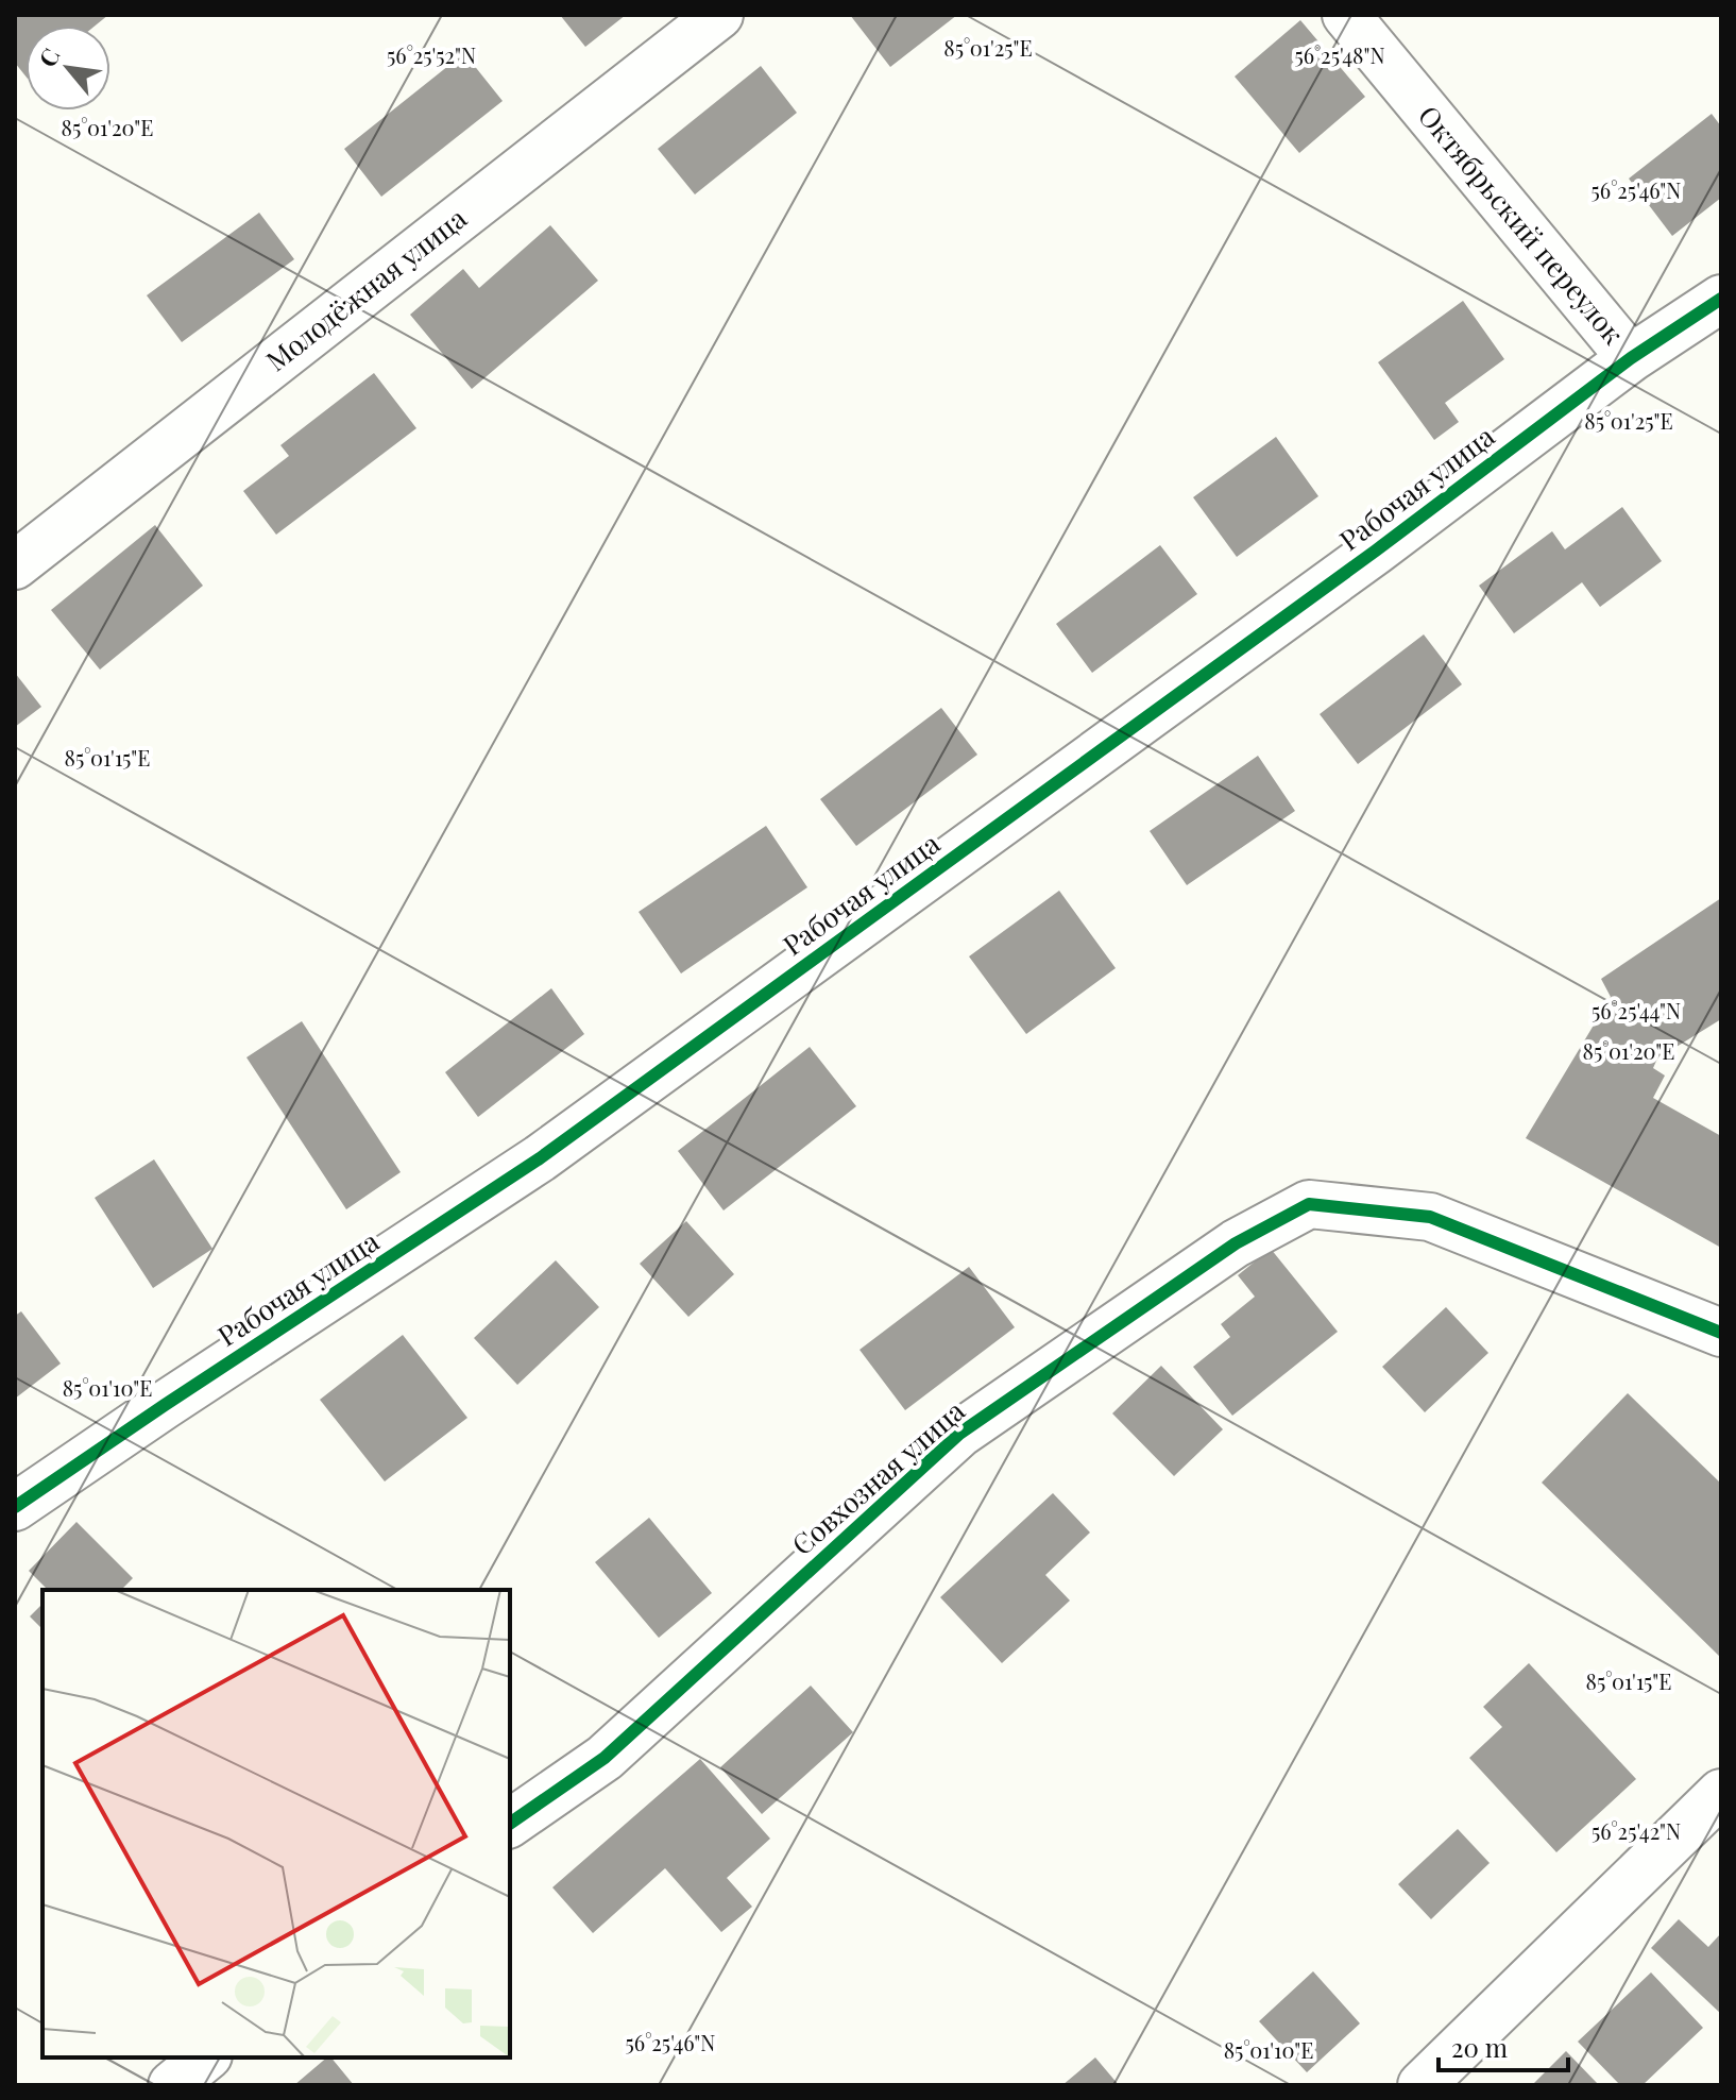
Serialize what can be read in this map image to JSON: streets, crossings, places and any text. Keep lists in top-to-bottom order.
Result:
{
  "streets": {
    "street": [
      "Октябрьский переулок",
      "Молодёжная улица",
      "Рабочая улица",
      "Совхозная улица"
    ]
  },
  "crossings": [
    ["Октябрьский переулок", "Рабочая улица"]
  ],
  "scale_bar": "20 m",
  "north": "top left",
  "coordinates": [
    "85°01'25\"E",
    "56°25'52\"N",
    "56°25'48\"N",
    "85°01'20\"E",
    "56°25'46\"N",
    "85°01'15\"E",
    "56°25'44\"N",
    "85°01'10\"E",
    "56°25'42\"N"
  ]
}
